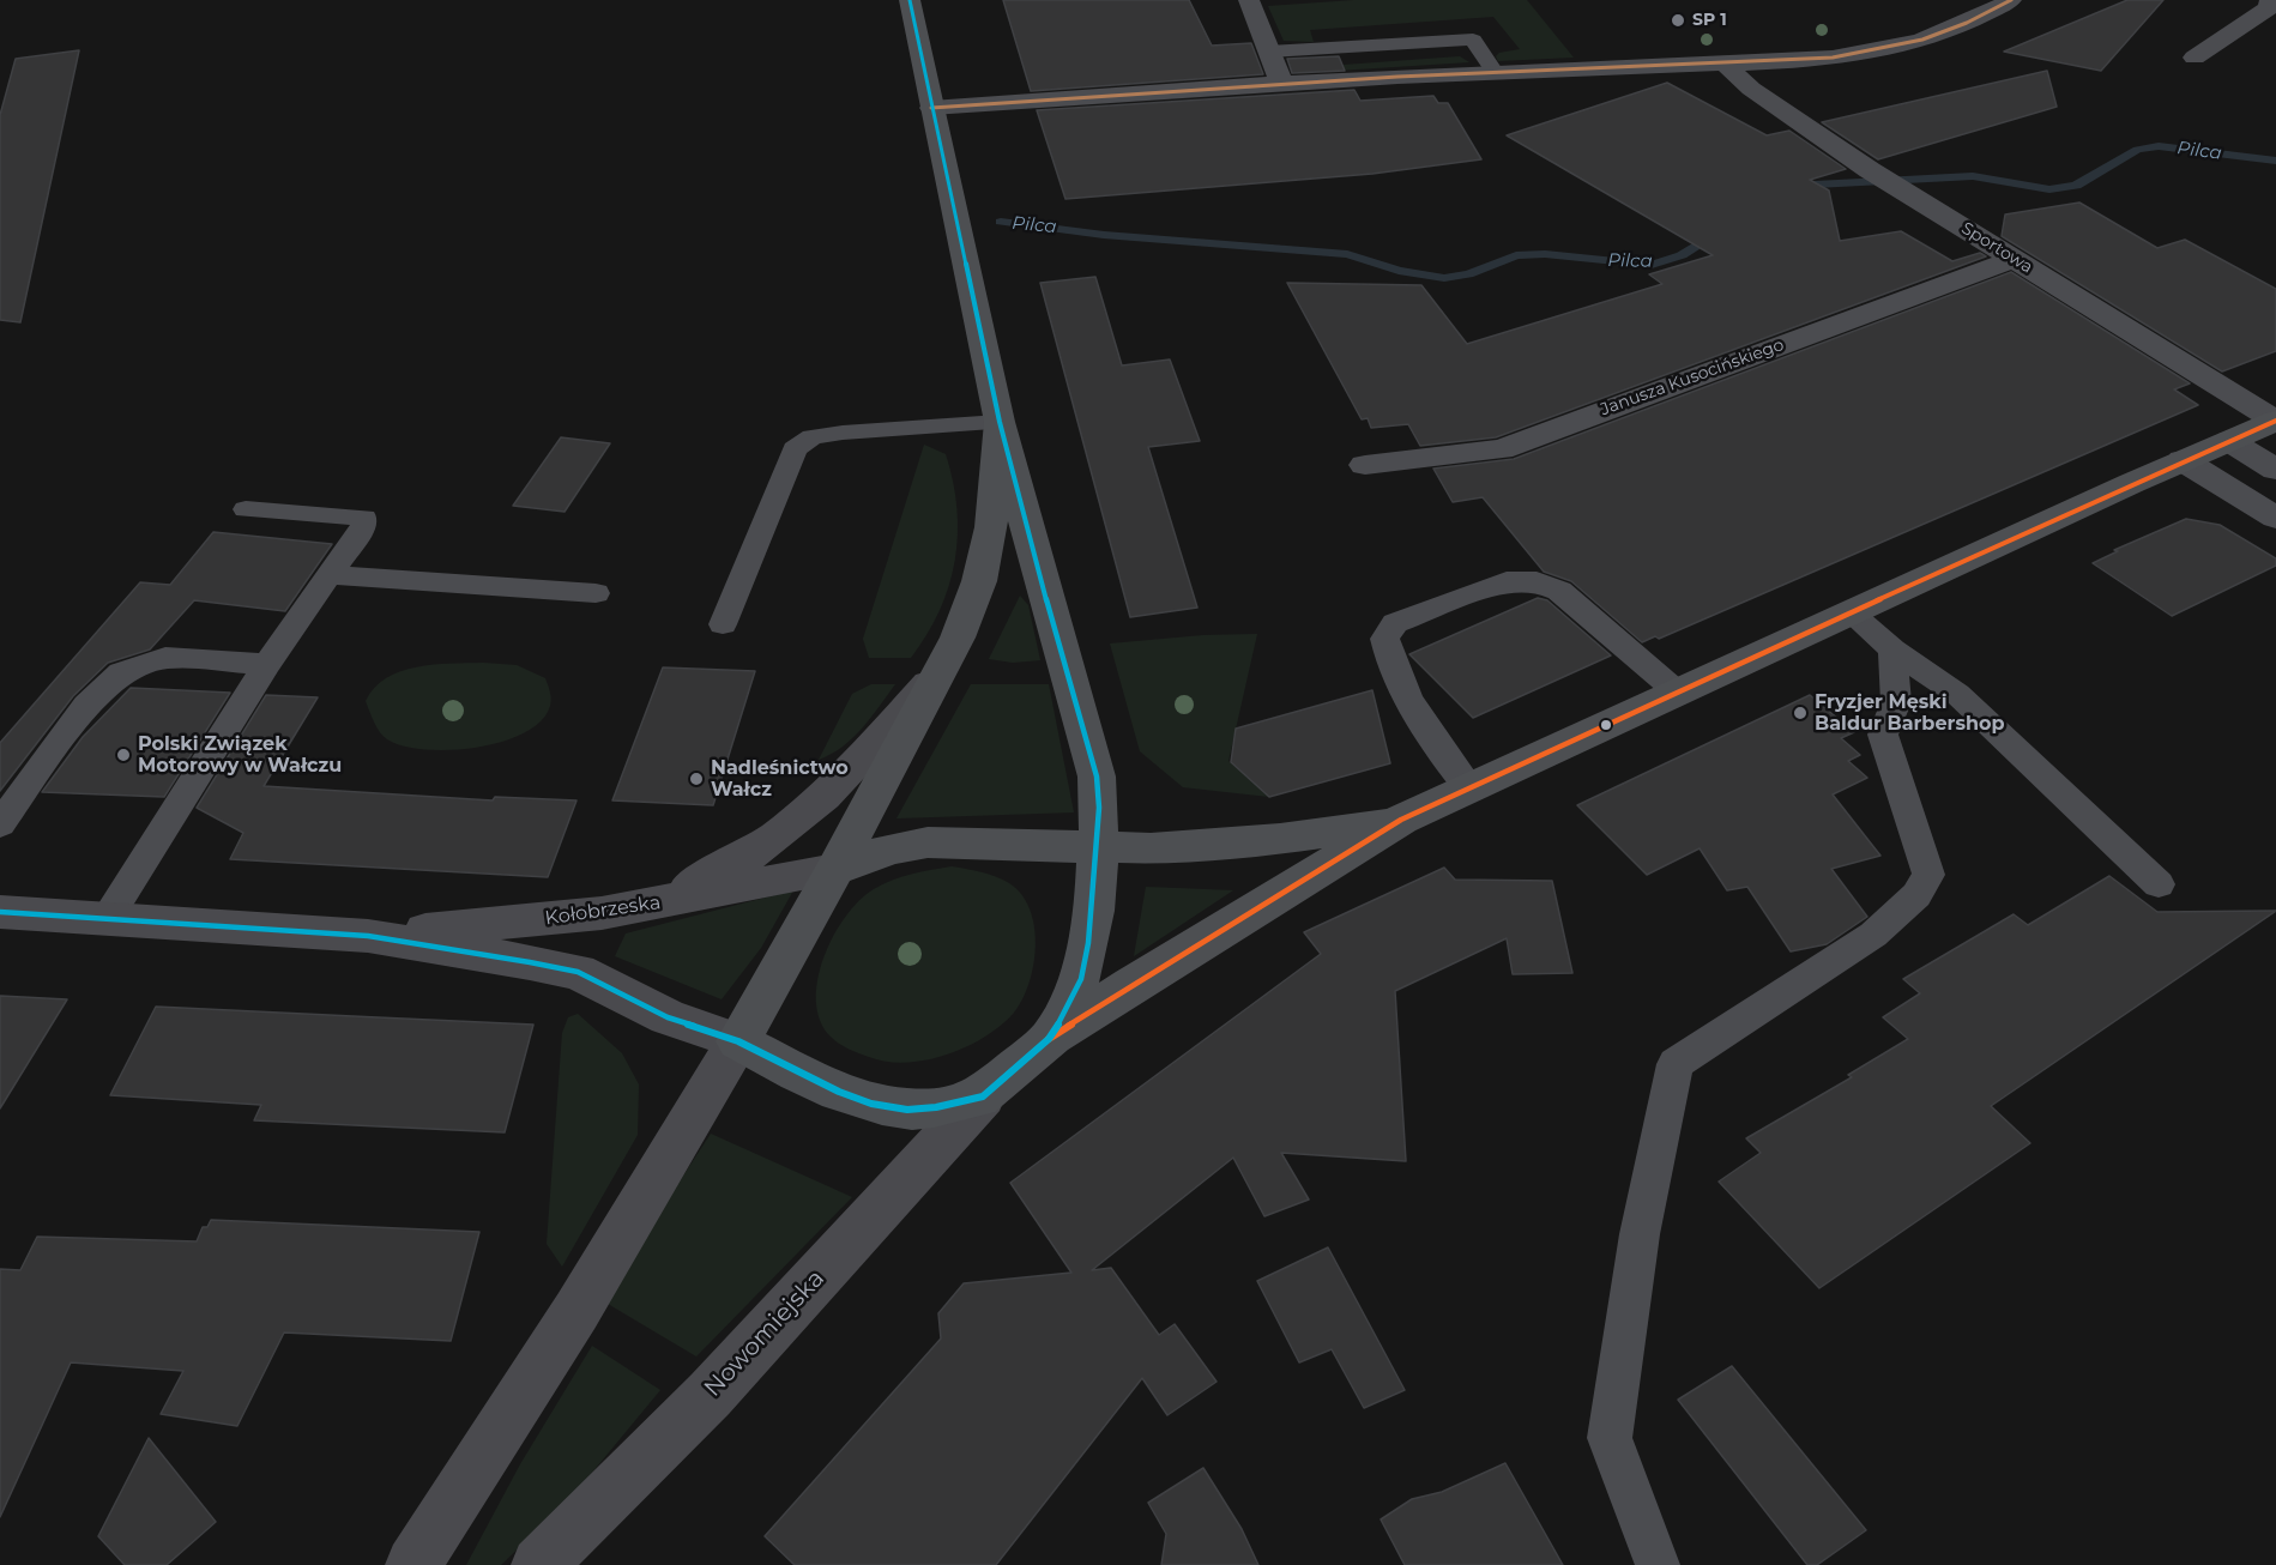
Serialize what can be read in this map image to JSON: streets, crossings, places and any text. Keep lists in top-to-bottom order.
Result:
{
  "streets": {
    "main road": ["Kołobrzeska", "Nowomiejska"],
    "street": ["Sportowa", "Janusza Kusocińskiego"]
  },
  "crossings": [
    ["Sportowa", "Janusza Kusocińskiego"]
  ],
  "water": ["Pilca"],
  "places": [
    "SP 1",
    "Fryzjer Męski Baldur Barbershop",
    "Polski Związek Motorowy w Wałczu",
    "Nadleśnictwo Wałcz"
  ]
}
